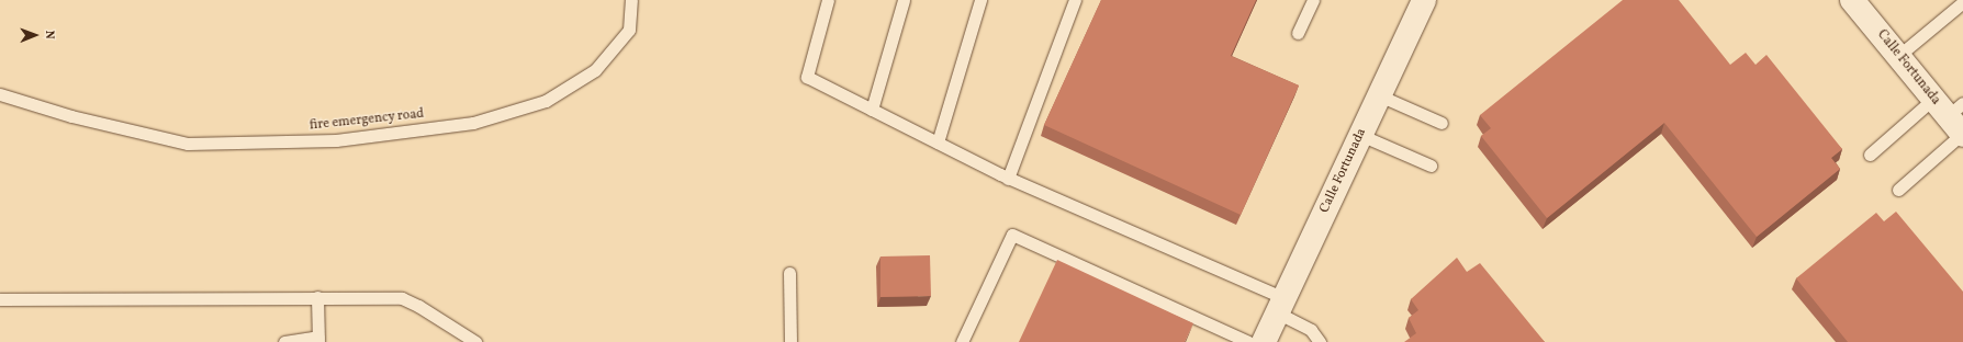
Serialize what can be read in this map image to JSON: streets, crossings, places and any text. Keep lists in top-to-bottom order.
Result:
{
  "streets": {
    "street": ["Calle Fortunada"],
    "lane": ["fire emergency road"]
  },
  "north": "right"
}
